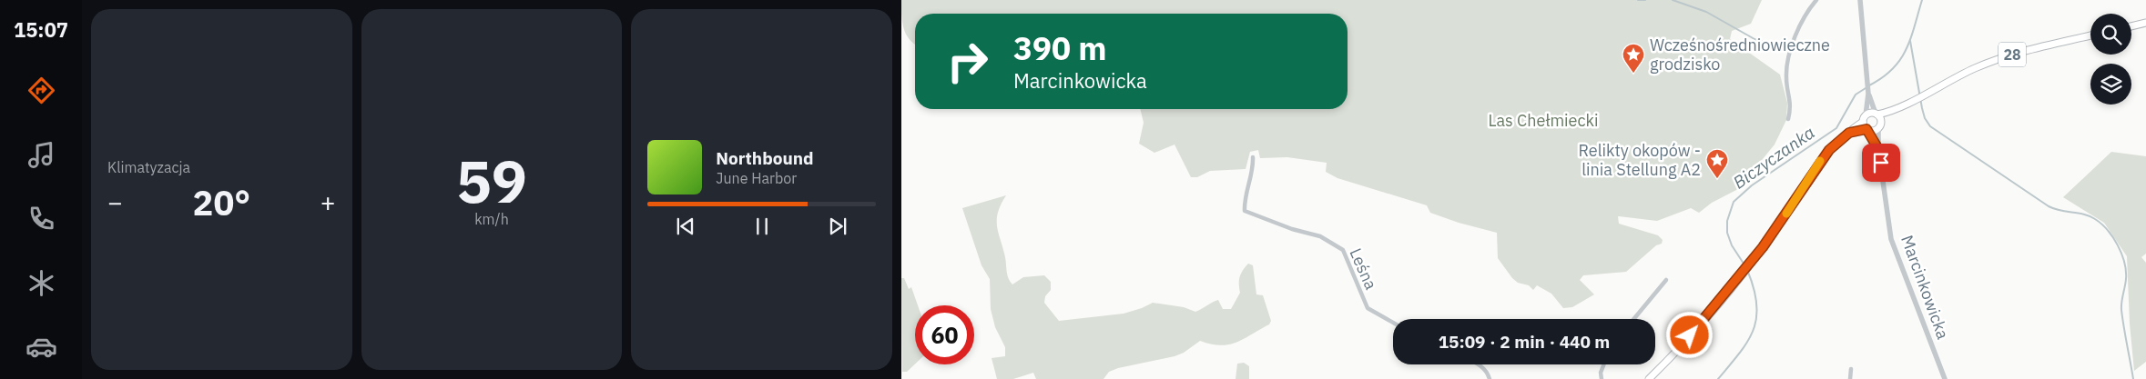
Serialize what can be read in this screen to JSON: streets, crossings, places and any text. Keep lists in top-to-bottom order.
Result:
{
  "streets": {
    "main road": ["28"],
    "street": ["Leśna", "Marcinkowicka"]
  },
  "crossings": [
    ["28", "Marcinkowicka"]
  ],
  "water": ["Biczyczanka"],
  "parks": ["Las Chełmiecki"],
  "places": {
    "place": ["Wcześnośredniowieczne grodzisko", "Relikty okopów - linia Stellung A2"]
  },
  "page": {
    "tabs": "15:07",
    "tile": [
      "Klimatyzacja",
      ["59", "km/h"]
    ],
    "turn": ["390 m", "Marcinkowicka"],
    "song": ["Northbound", "June Harbor"],
    "heat": ["−", "20°", "+"],
    "limit": "60",
    "trip": "15:09 · 2 min · 440 m"
  }
}
